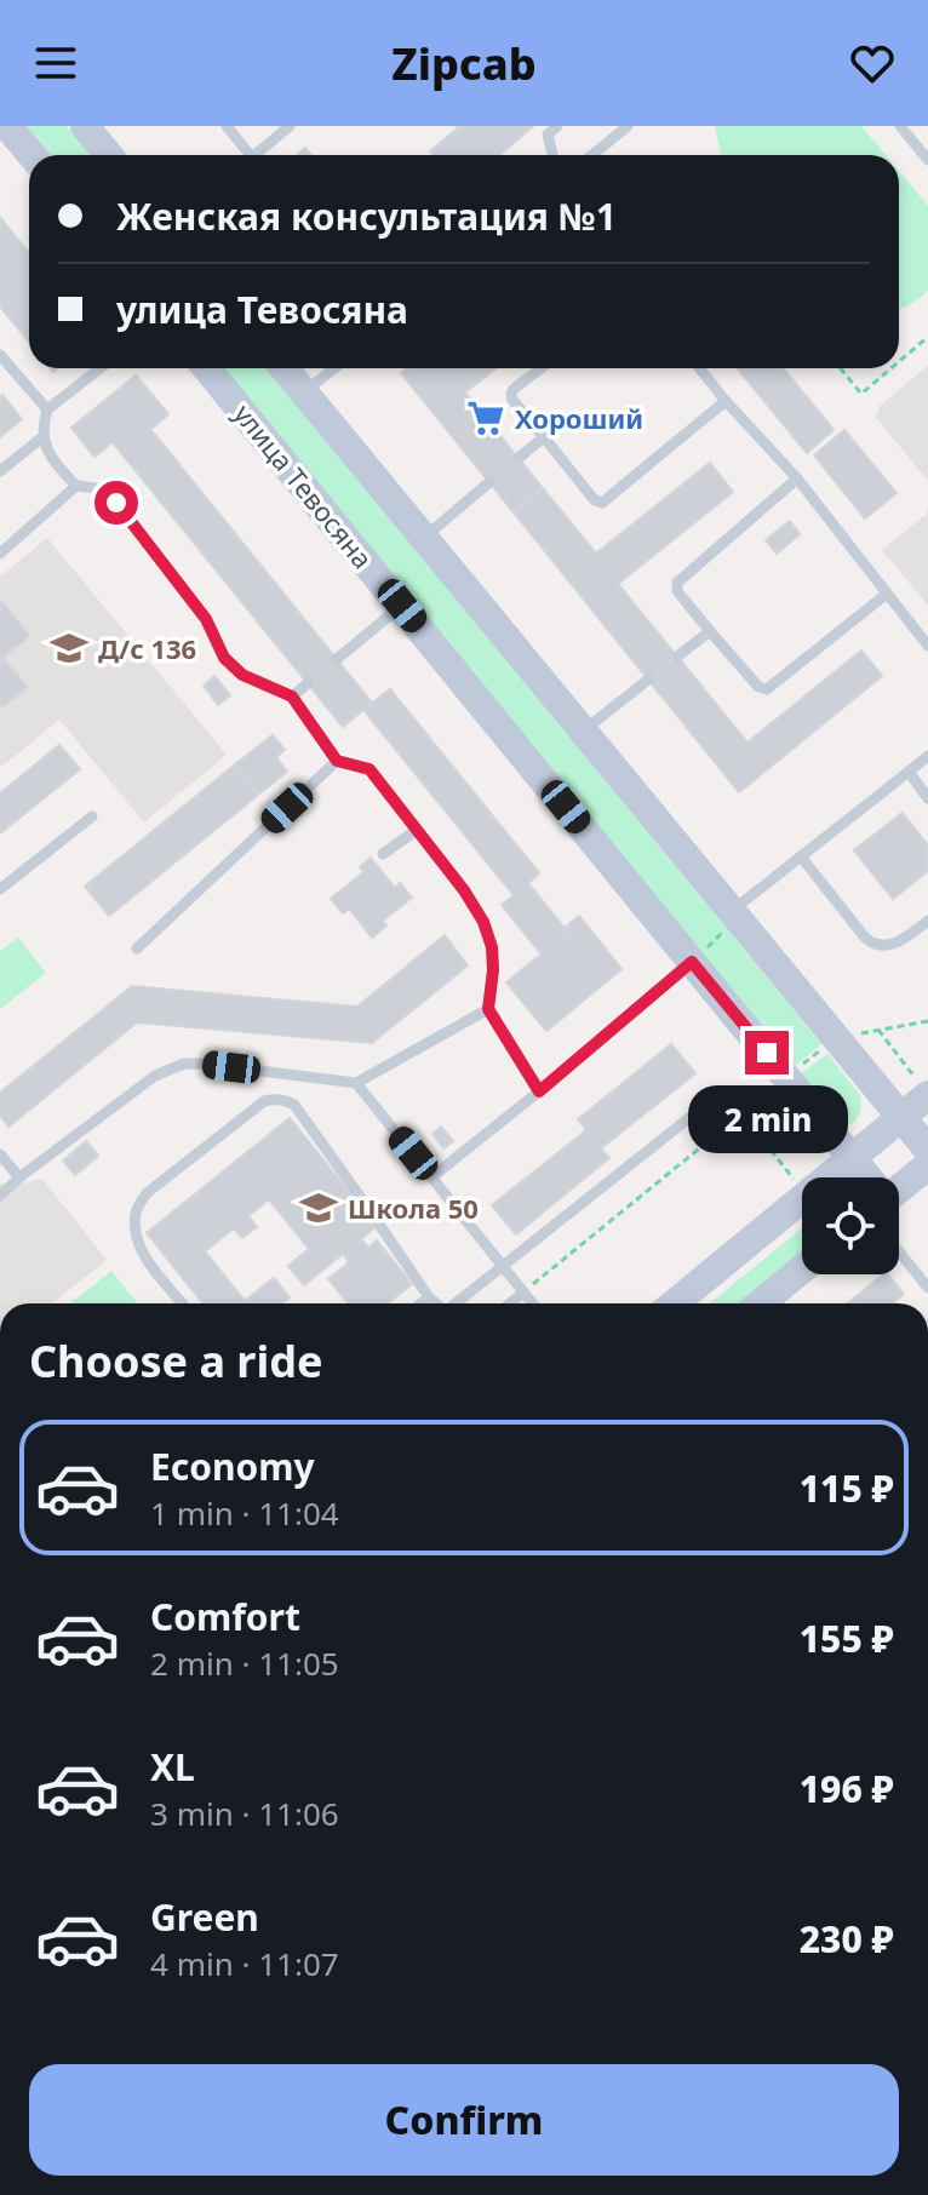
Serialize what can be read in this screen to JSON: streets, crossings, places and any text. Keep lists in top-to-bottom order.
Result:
{
  "streets": {
    "main road": ["улица Тевосяна"]
  },
  "places": {
    "supermarket": ["Хороший"],
    "school or university": ["Д/с 136", "Школа 50"]
  },
  "page": {
    "header": "Zipcab",
    "banner": ["Женская консультация №1", "улица Тевосяна"],
    "bubble": "2 min",
    "heading": "Choose a ride",
    "list": [
      {
        "name": "Economy",
        "note": "1 min · 11:04",
        "value": "115 ₽"
      },
      {
        "name": "Comfort",
        "note": "2 min · 11:05",
        "value": "155 ₽"
      },
      {
        "name": "XL",
        "note": "3 min · 11:06",
        "value": "196 ₽"
      },
      {
        "name": "Green",
        "note": "4 min · 11:07",
        "value": "230 ₽"
      }
    ],
    "buttons": "Confirm"
  }
}
